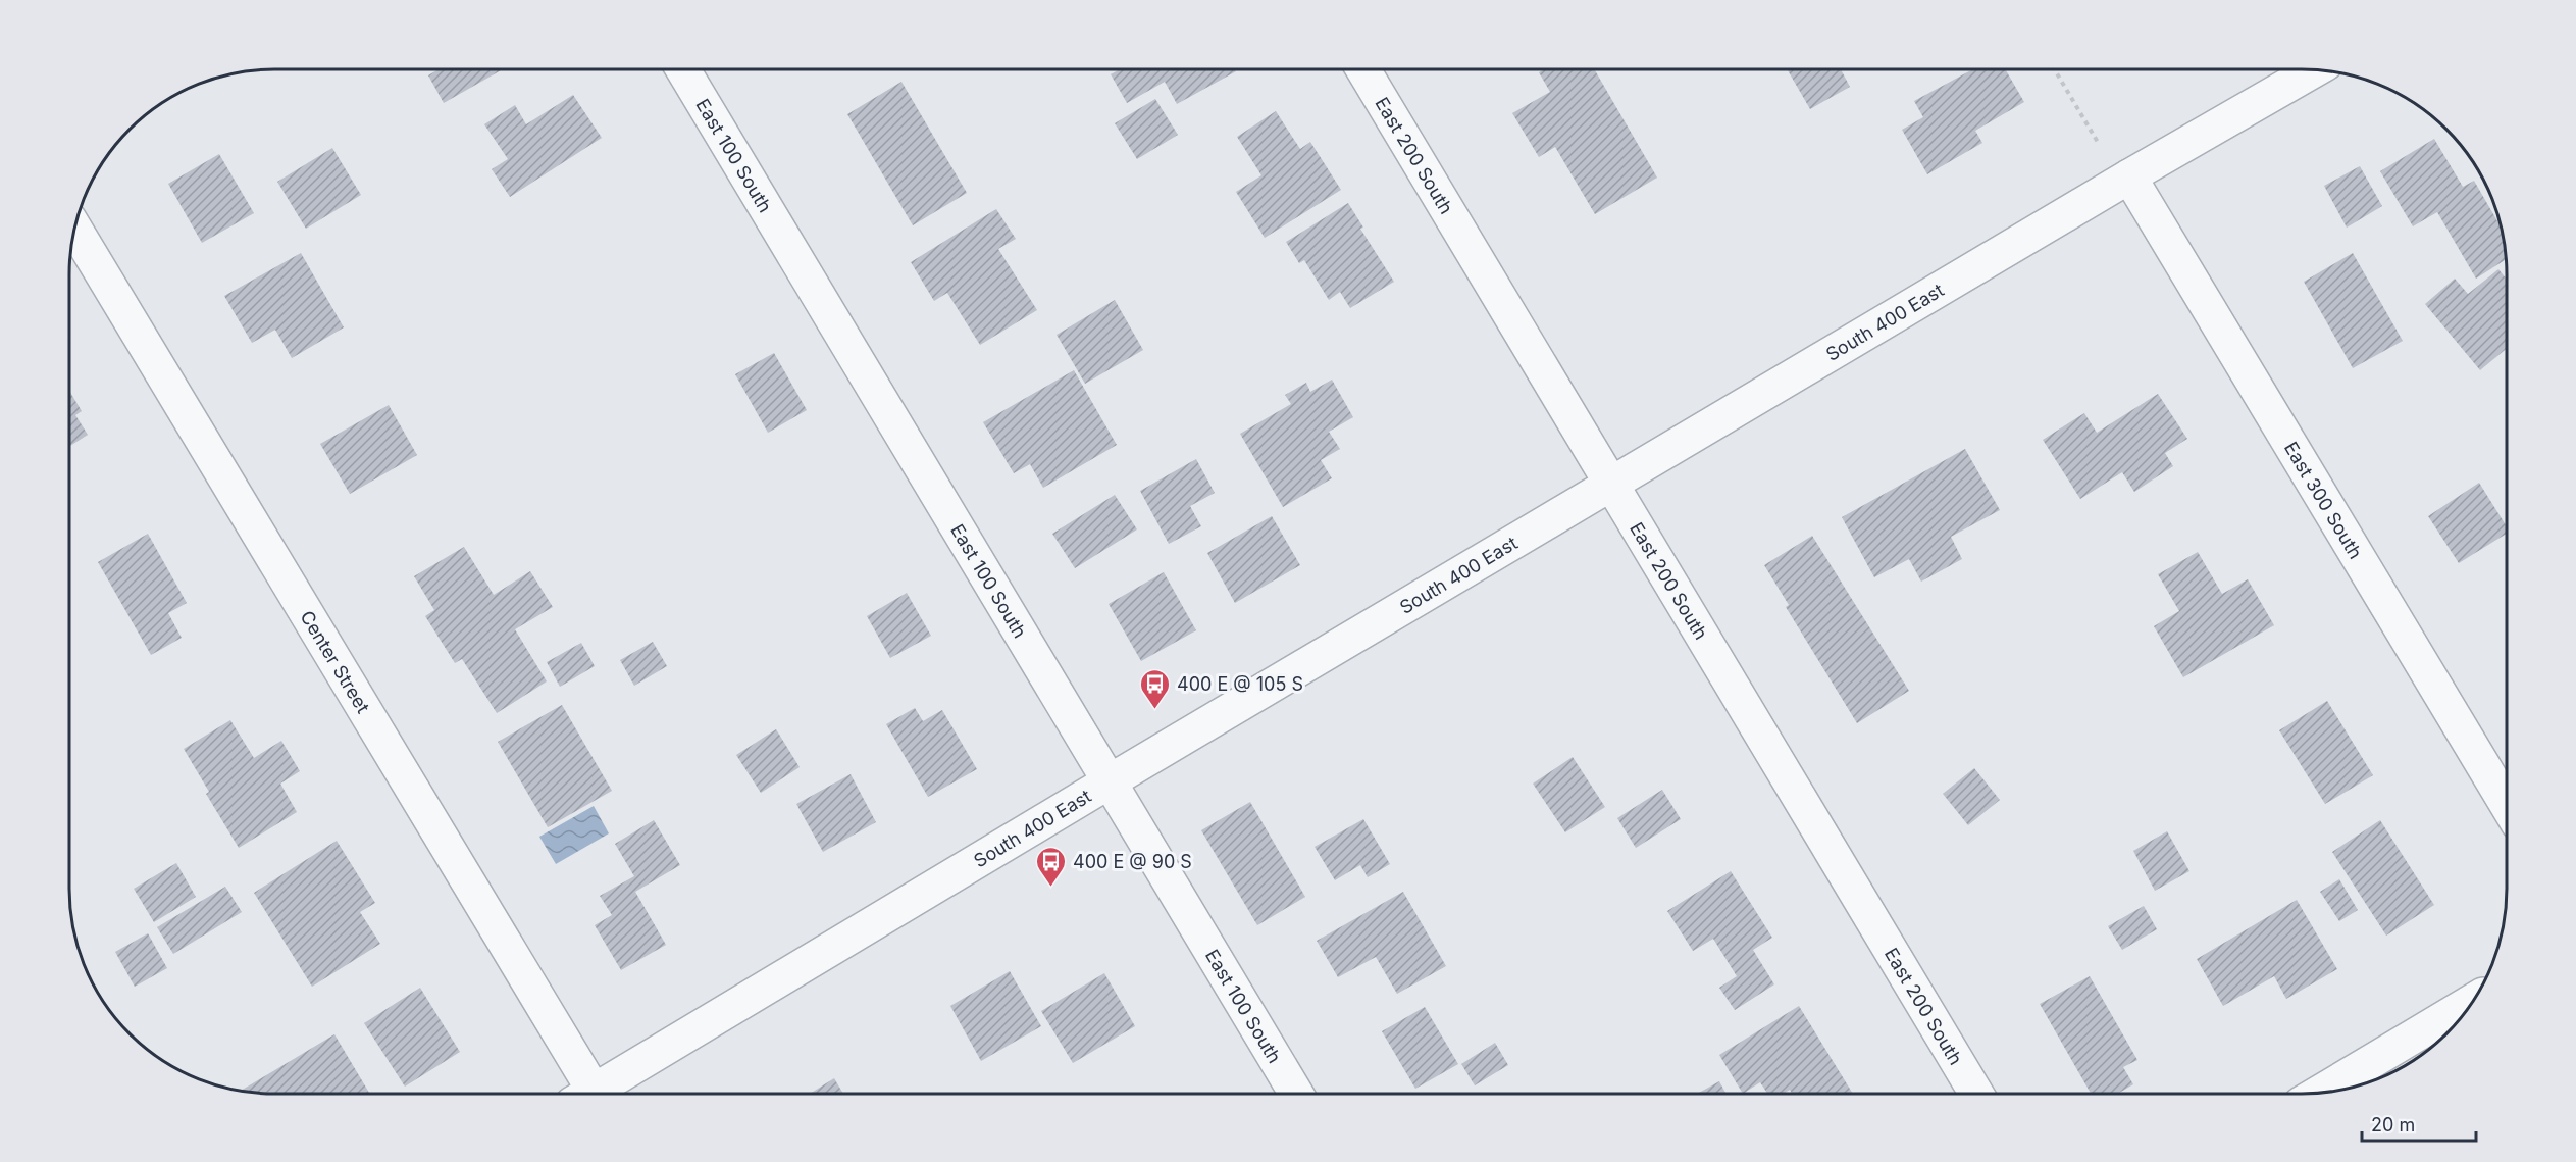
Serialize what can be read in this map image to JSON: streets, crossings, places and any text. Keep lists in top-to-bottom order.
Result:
{
  "streets": {
    "street": [
      "East 200 South",
      "East 100 South",
      "South 400 East",
      "East 300 South",
      "Center Street"
    ]
  },
  "crossings": [
    ["East 200 South", "South 400 East"],
    ["East 100 South", "South 400 East"],
    ["South 400 East", "East 300 South"]
  ],
  "places": {
    "bus stop": ["400 E @ 105 S", "400 E @ 90 S"]
  },
  "scale_bar": "20 m"
}
